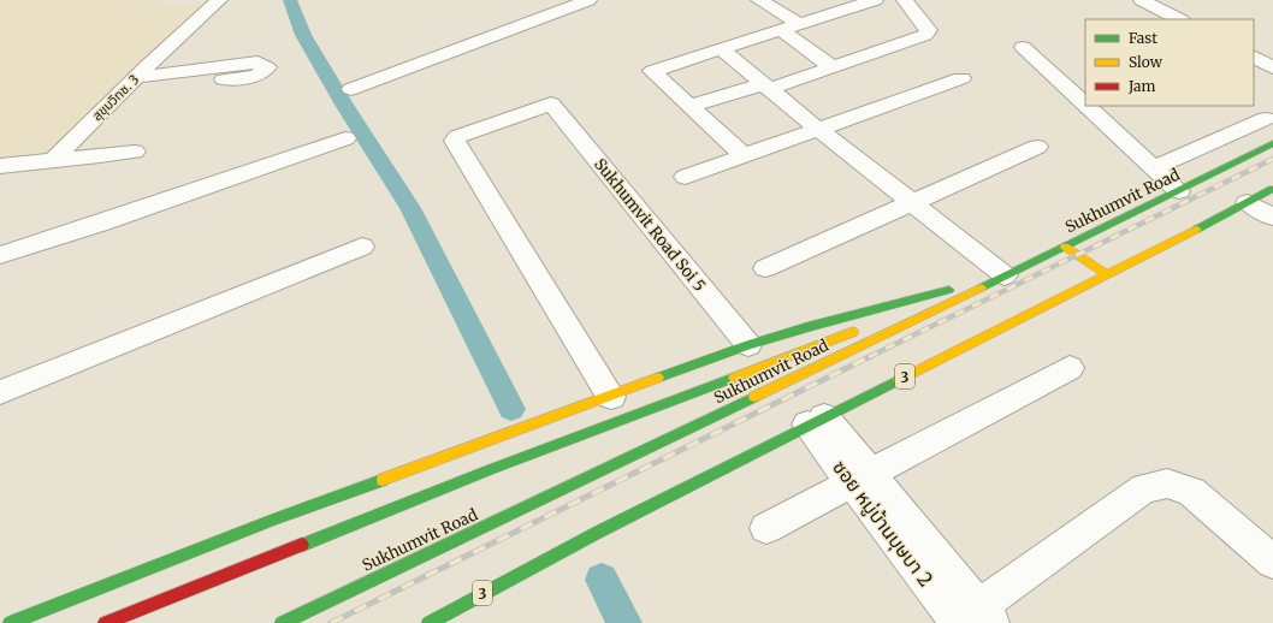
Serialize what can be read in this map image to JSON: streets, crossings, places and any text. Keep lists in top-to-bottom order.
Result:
{
  "streets": {
    "highway": ["Sukhumvit Road", "3"],
    "street": ["สุขุมวิทซ. 3", "Sukhumvit Road Soi 5", "ซอย หมู่บ้านบุษบา 2"]
  },
  "crossings": [
    ["3", "ซอย หมู่บ้านบุษบา 2"]
  ],
  "legend": ["Fast", "Slow", "Jam"]
}
